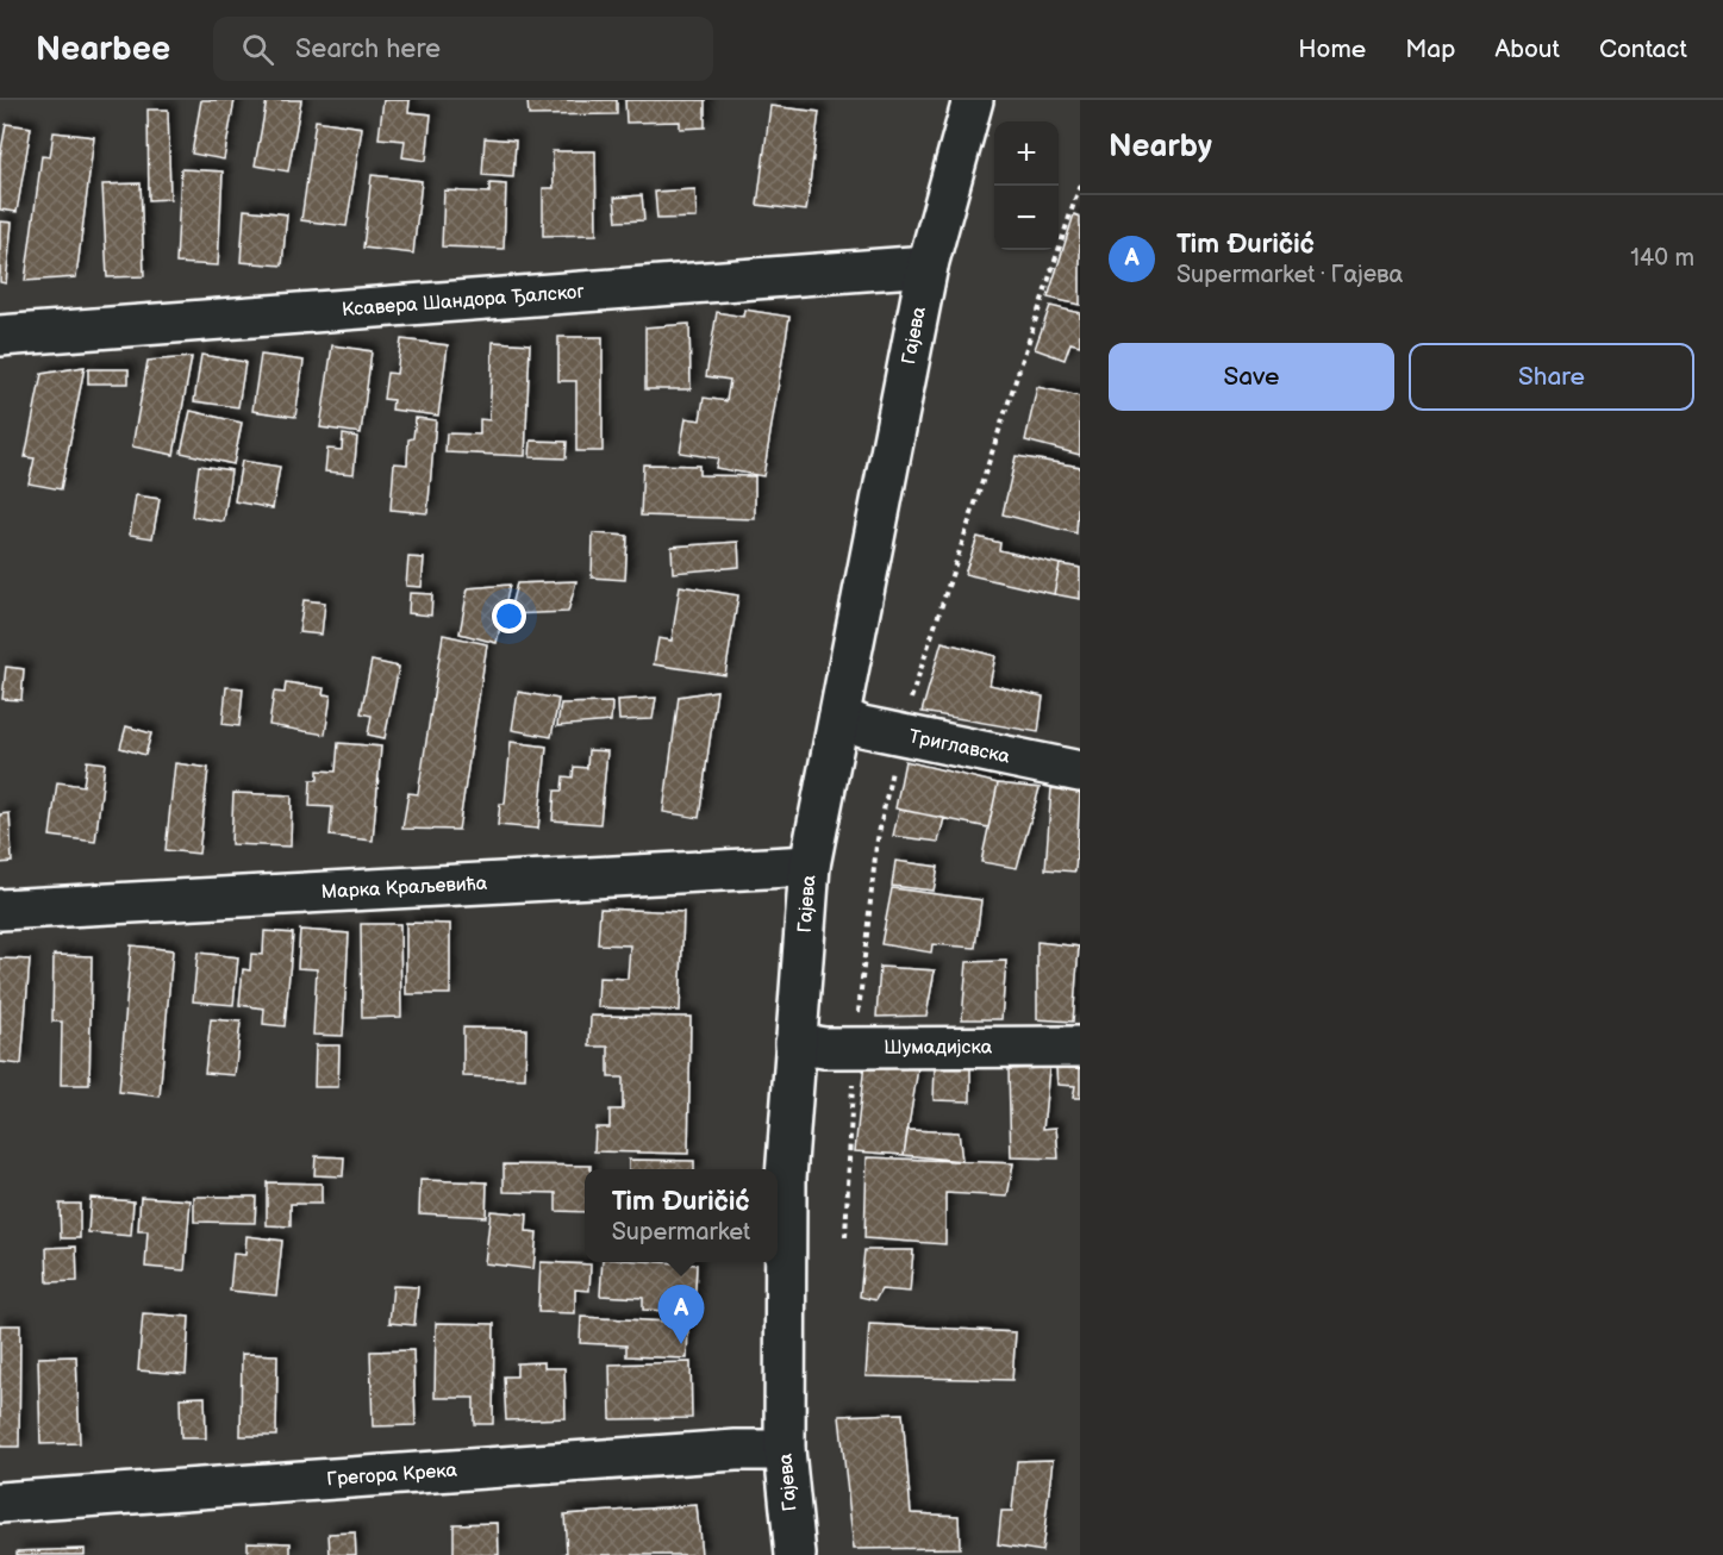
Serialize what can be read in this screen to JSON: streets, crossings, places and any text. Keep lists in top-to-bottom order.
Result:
{
  "streets": {
    "street": [
      "Ксавера Шандора Ђалског",
      "Гајева",
      "Триглавска",
      "Марка Краљевића",
      "Шумадијска",
      "Грегора Крека"
    ]
  },
  "crossings": [
    ["Ксавера Шандора Ђалског", "Гајева"],
    ["Гајева", "Триглавска"],
    ["Гајева", "Марка Краљевића"],
    ["Гајева", "Шумадијска"],
    ["Гајева", "Грегора Крека"]
  ],
  "page": {
    "header": "Nearbee",
    "search": "Search here",
    "nav": [
      "Home",
      "Map",
      "About",
      "Contact"
    ],
    "heading": "Nearby",
    "map_buttons": ["+", "−"],
    "list": [
      {
        "mark": "A",
        "name": "Tim Đuričić",
        "note": "Supermarket · Гајева",
        "value": "140 m"
      }
    ],
    "buttons": ["Save", "Share"],
    "popup": ["Tim Đuričić", "Supermarket"],
    "pins": "A"
  }
}
